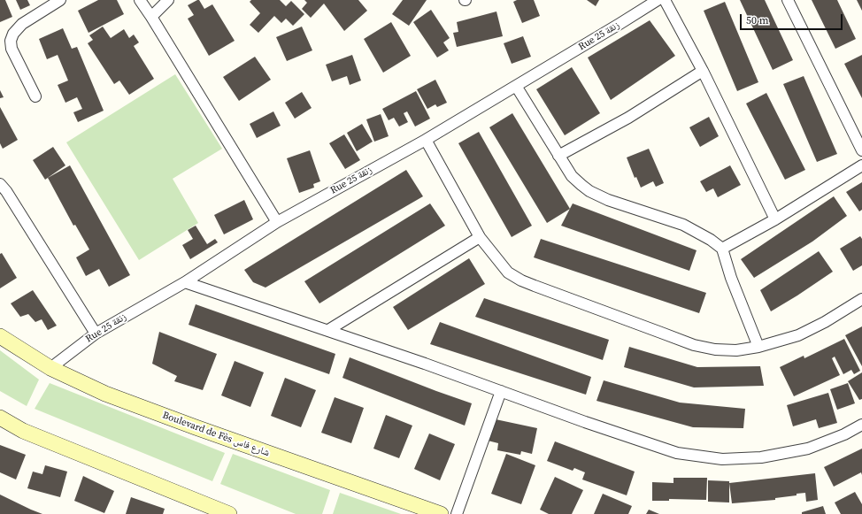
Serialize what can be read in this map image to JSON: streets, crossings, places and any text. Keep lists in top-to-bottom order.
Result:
{
  "streets": {
    "main road": ["Boulevard de Fès شارع فاس"],
    "street": ["Rue 25 زنقة"]
  },
  "crossings": [
    ["Rue 25 زنقة", "Boulevard de Fès شارع فاس"]
  ],
  "scale_bar": "50 m"
}
